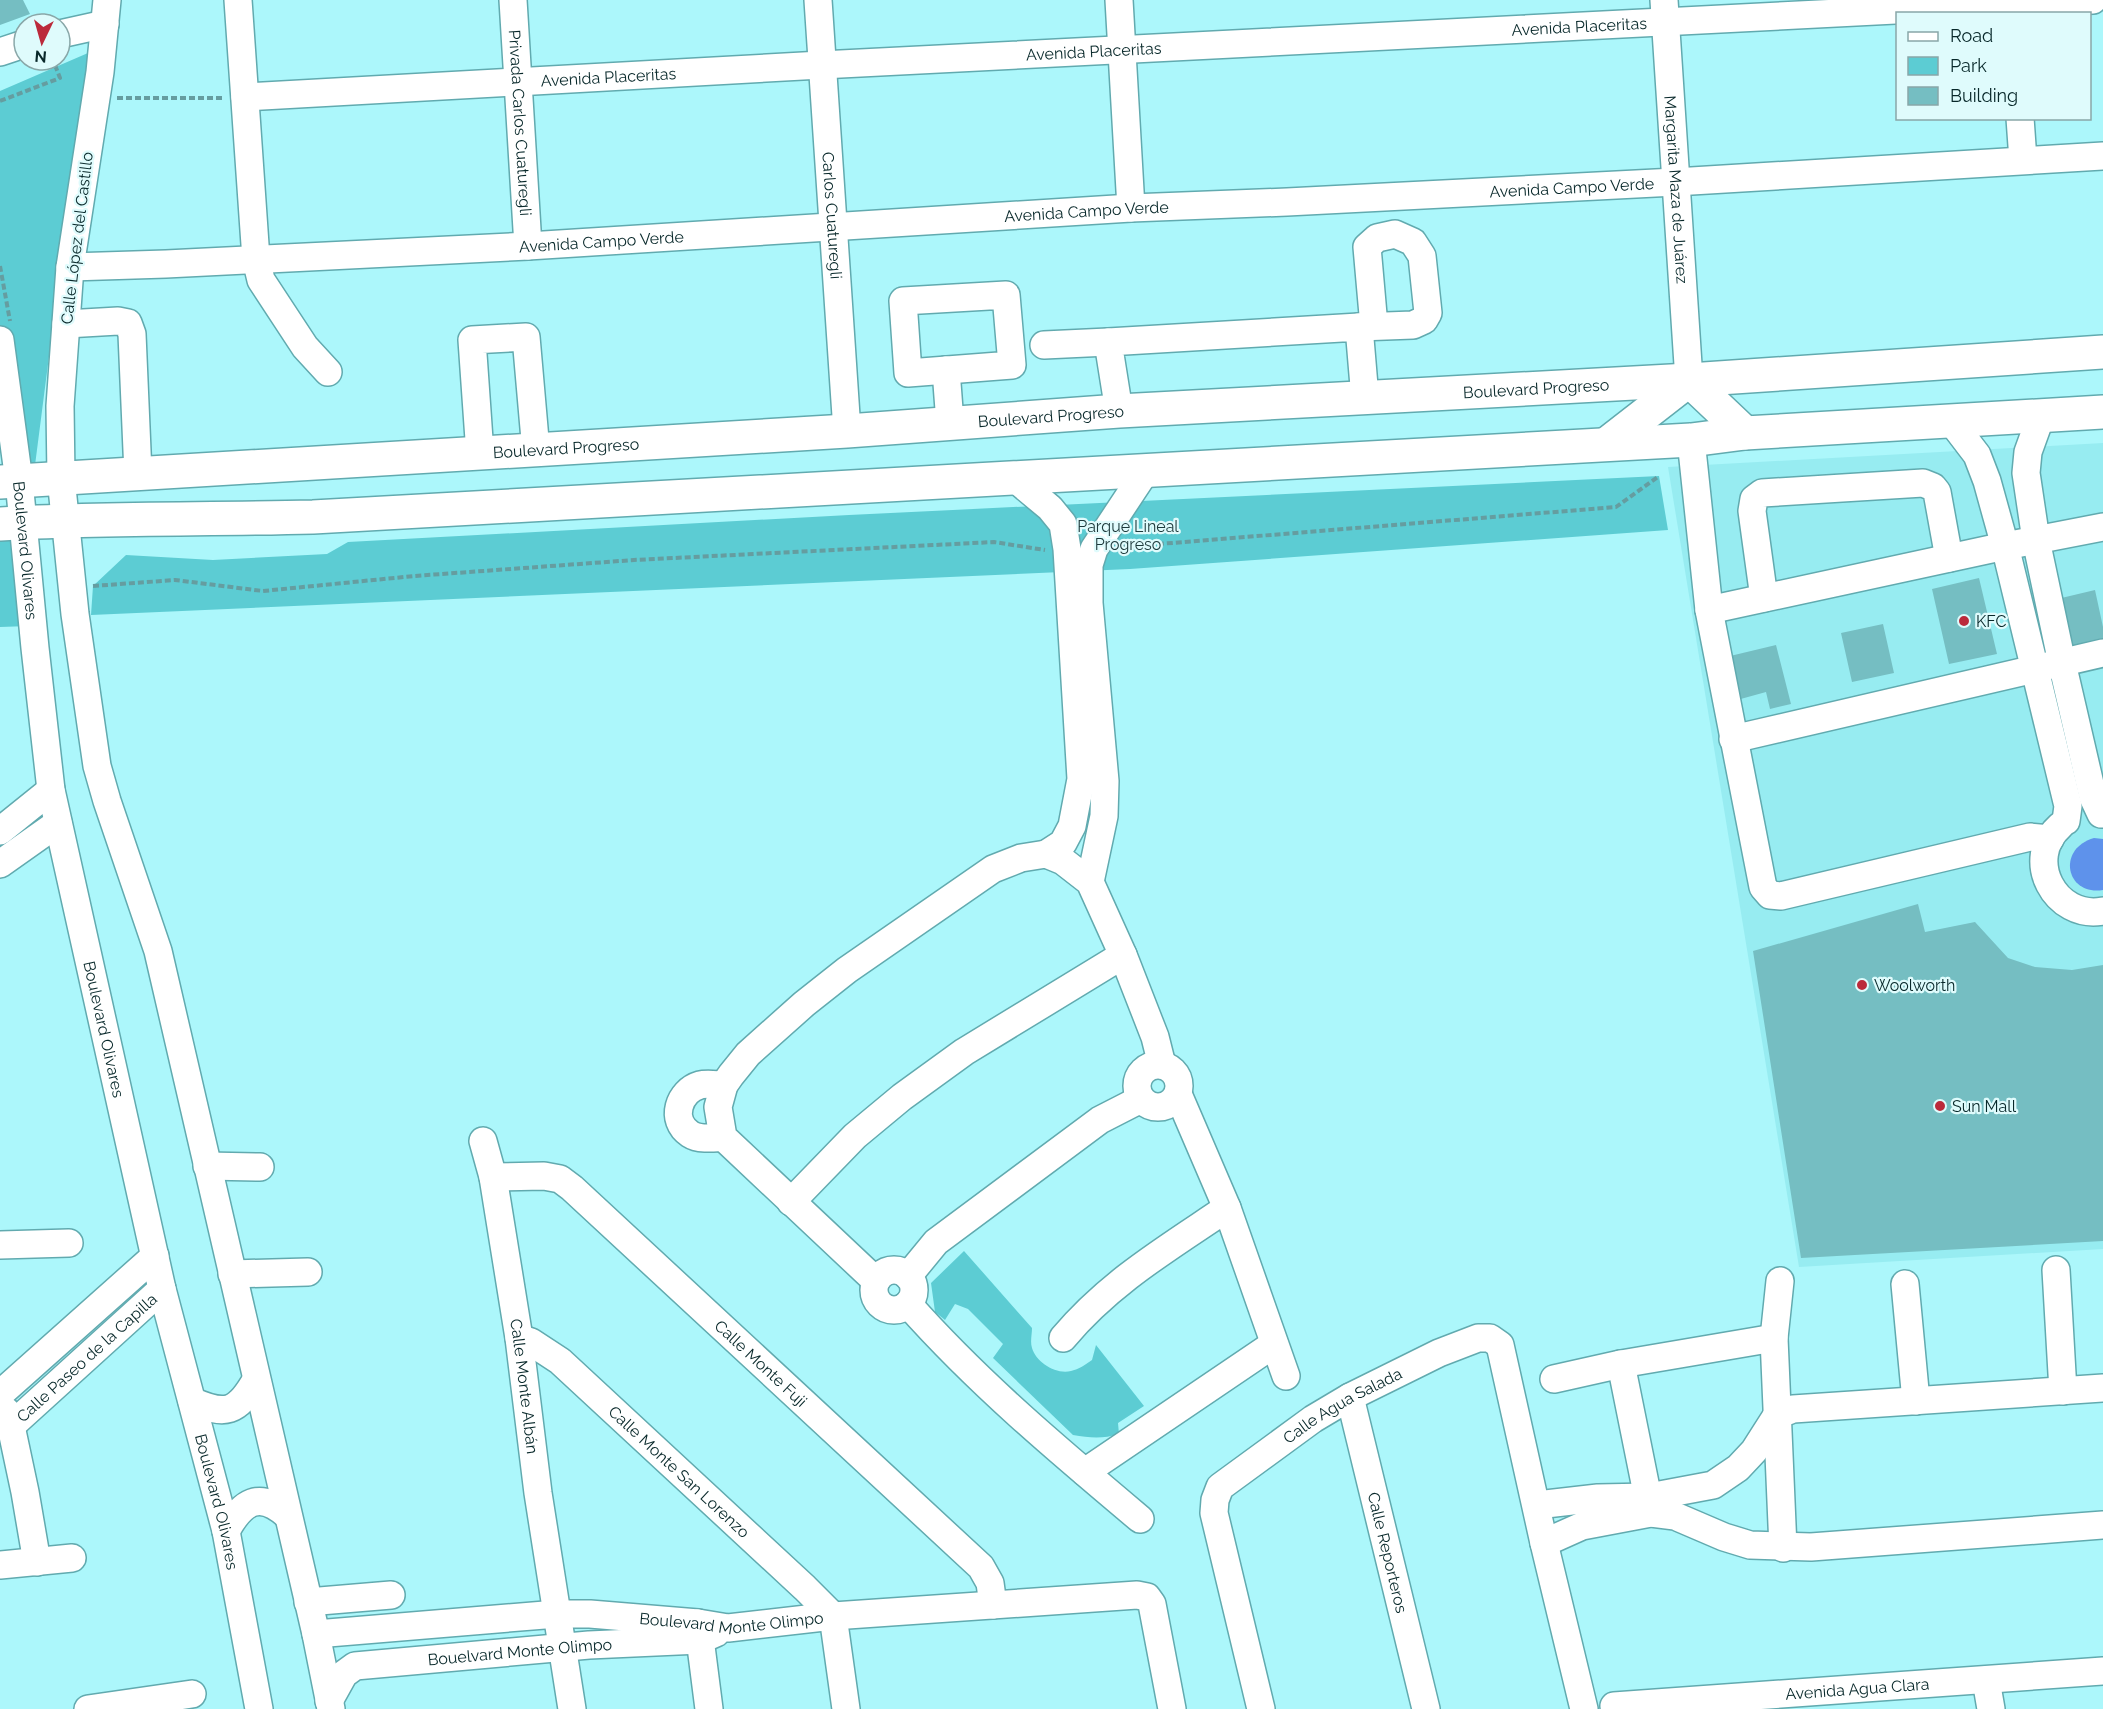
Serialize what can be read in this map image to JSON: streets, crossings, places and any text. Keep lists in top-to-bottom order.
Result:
{
  "streets": {
    "main road": ["Boulevard Progreso"],
    "street": [
      "Avenida Placeritas",
      "Privada Carlos Cuaturegli",
      "Avenida Campo Verde",
      "Margarita Maza de Juárez",
      "Carlos Cuaturegli",
      "Calle López del Castillo",
      "Boulevard Olivares",
      "Calle Paseo de la Capilla",
      "Calle Monte Fuji",
      "Calle Monte Albán",
      "Calle Agua Salada",
      "Calle Monte San Lorenzo",
      "Calle Reporteros",
      "Boulevard Monte Olimpo",
      "Bouelvard Monte Olimpo",
      "Avenida Agua Clara"
    ]
  },
  "crossings": [
    ["Avenida Placeritas", "Privada Carlos Cuaturegli"],
    ["Avenida Placeritas", "Margarita Maza de Juárez"],
    ["Avenida Placeritas", "Carlos Cuaturegli"],
    ["Privada Carlos Cuaturegli", "Avenida Campo Verde"],
    ["Avenida Campo Verde", "Margarita Maza de Juárez"],
    ["Avenida Campo Verde", "Carlos Cuaturegli"],
    ["Avenida Campo Verde", "Calle López del Castillo"],
    ["Margarita Maza de Juárez", "Boulevard Progreso"],
    ["Carlos Cuaturegli", "Boulevard Progreso"],
    ["Calle López del Castillo", "Boulevard Progreso"],
    ["Boulevard Progreso", "Boulevard Olivares"],
    ["Boulevard Olivares", "Calle Paseo de la Capilla"],
    ["Calle Monte Fuji", "Calle Monte Albán"],
    ["Calle Monte Fuji", "Boulevard Monte Olimpo"],
    ["Calle Monte Albán", "Calle Monte San Lorenzo"],
    ["Calle Monte Albán", "Boulevard Monte Olimpo"],
    ["Calle Monte Albán", "Bouelvard Monte Olimpo"],
    ["Calle Agua Salada", "Calle Reporteros"],
    ["Calle Monte San Lorenzo", "Boulevard Monte Olimpo"],
    ["Boulevard Monte Olimpo", "Bouelvard Monte Olimpo"]
  ],
  "parks": ["Parque Lineal Progreso"],
  "places": ["KFC", "Woolworth", "Sun Mall"],
  "legend": ["Road", "Park", "Building"],
  "north": "bottom"
}
